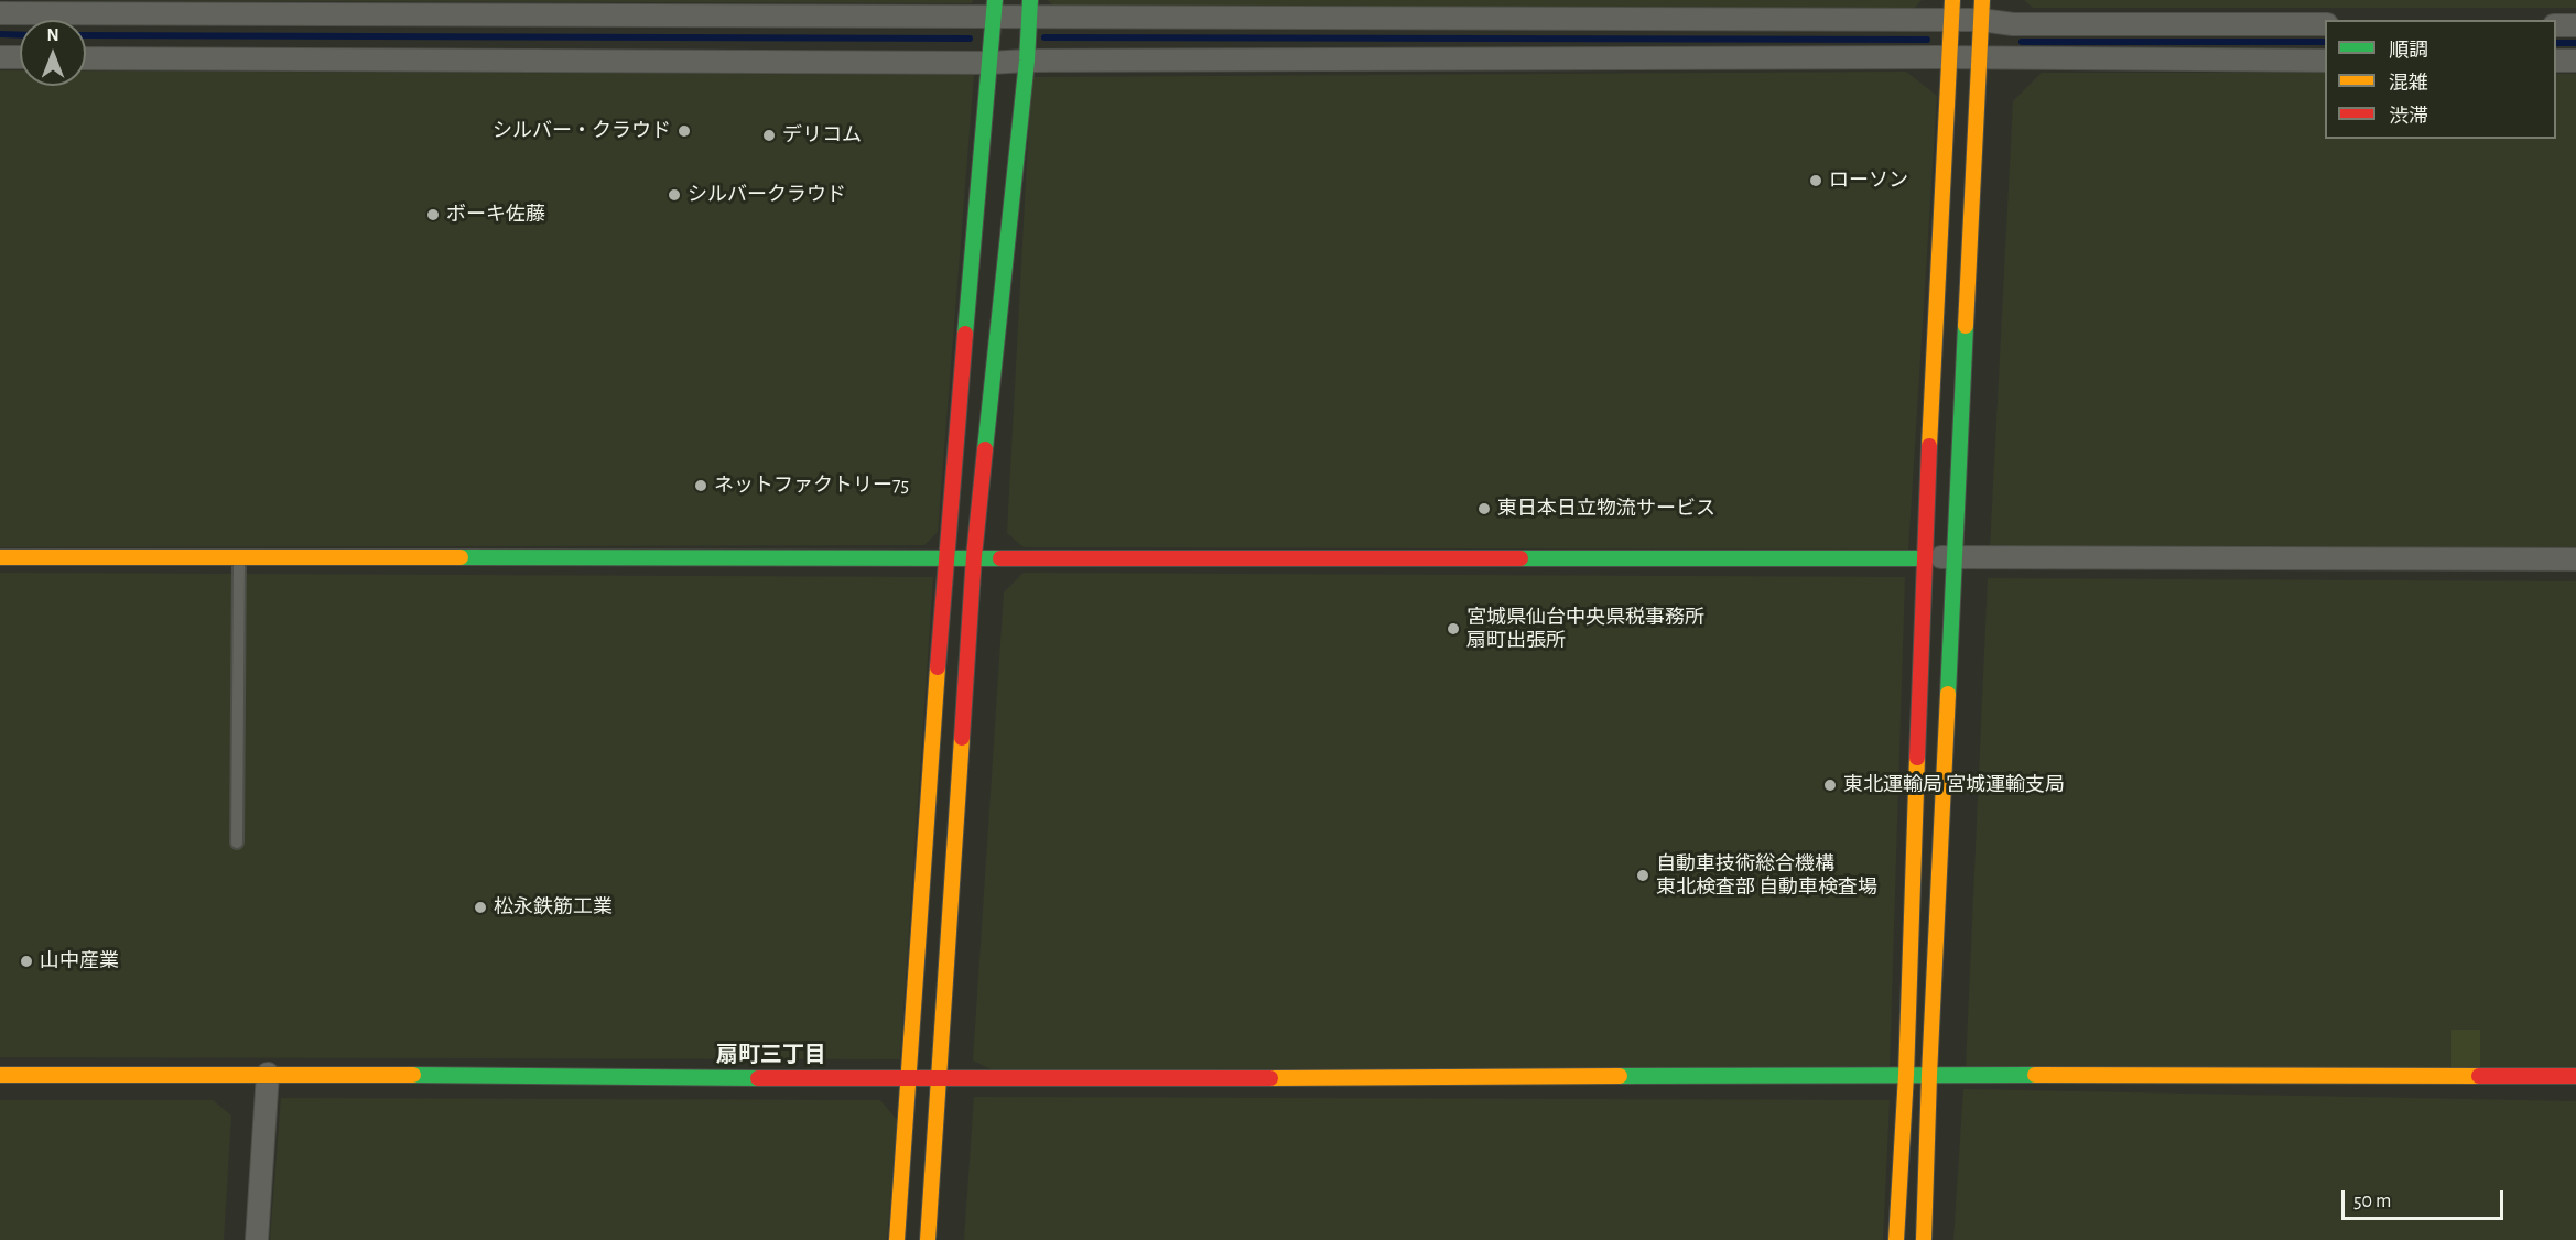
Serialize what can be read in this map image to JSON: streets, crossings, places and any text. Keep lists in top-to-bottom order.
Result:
{
  "districts": ["扇町三丁目"],
  "places": [
    "シルバー・クラウド",
    "デリコム",
    "ローソン",
    "シルバークラウド",
    "ボーキ佐藤",
    "ネットファクトリー75",
    "東日本日立物流サービス",
    "宮城県仙台中央県税事務所 扇町出張所",
    "東北運輸局 宮城運輸支局",
    "自動車技術総合機構 東北検査部 自動車検査場",
    "松永鉄筋工業",
    "山中産業"
  ],
  "legend": ["順調", "混雑", "渋滞"],
  "scale_bar": "50 m",
  "north": "top"
}
